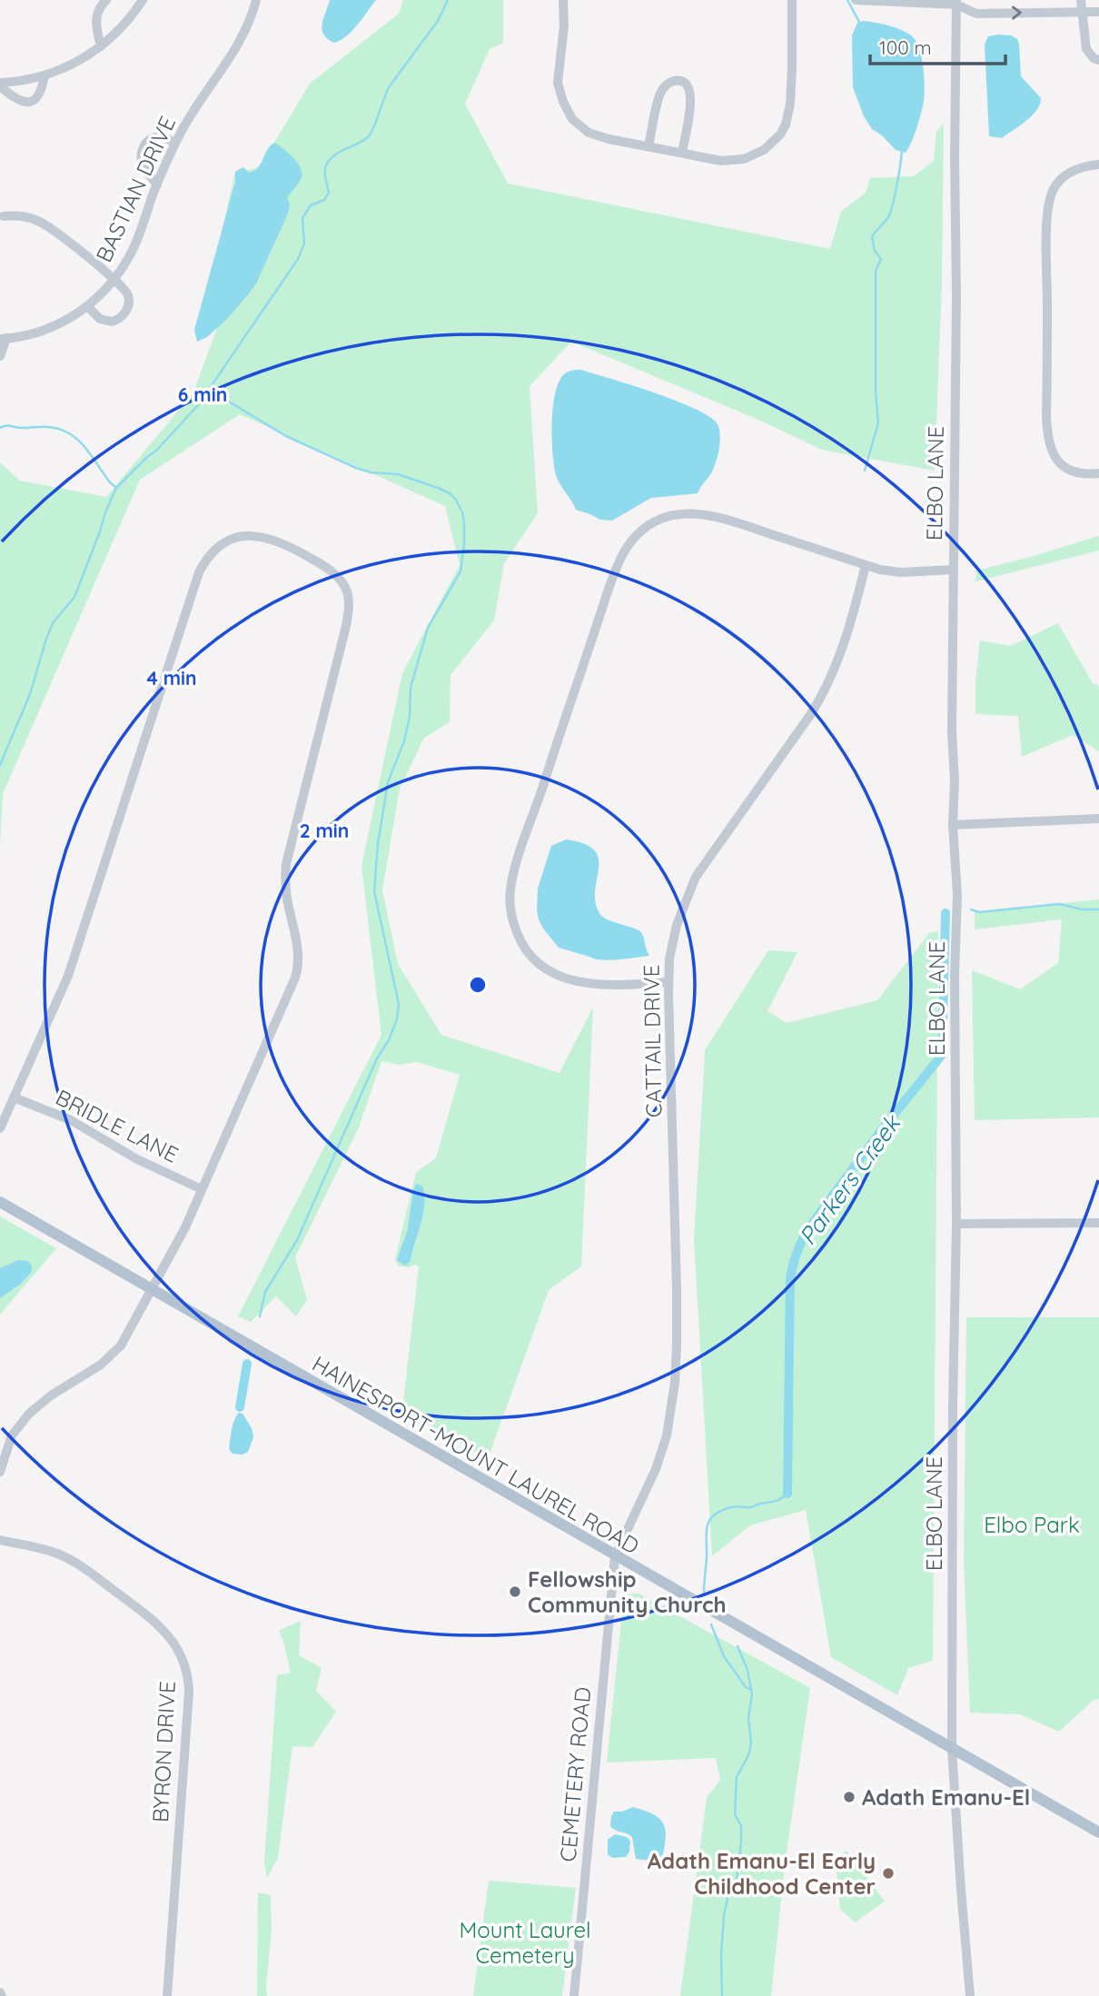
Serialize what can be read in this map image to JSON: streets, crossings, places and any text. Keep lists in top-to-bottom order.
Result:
{
  "streets": {
    "main road": ["HAINESPORT-MOUNT LAUREL ROAD"],
    "street": [
      "BASTIAN DRIVE",
      "ELBO LANE",
      "CATTAIL DRIVE",
      "BRIDLE LANE",
      "BYRON DRIVE",
      "CEMETERY ROAD"
    ]
  },
  "crossings": [
    ["ELBO LANE", "HAINESPORT-MOUNT LAUREL ROAD"],
    ["CATTAIL DRIVE", "HAINESPORT-MOUNT LAUREL ROAD"],
    ["CATTAIL DRIVE", "CEMETERY ROAD"],
    ["HAINESPORT-MOUNT LAUREL ROAD", "CEMETERY ROAD"]
  ],
  "water": ["Parkers Creek"],
  "parks": ["Elbo Park", "Mount Laurel Cemetery"],
  "places": ["Fellowship Community Church", "Adath Emanu-El", "Adath Emanu-El Early Childhood Center"],
  "scale_bar": "100 m",
  "rings": ["6 min", "4 min", "2 min"]
}
